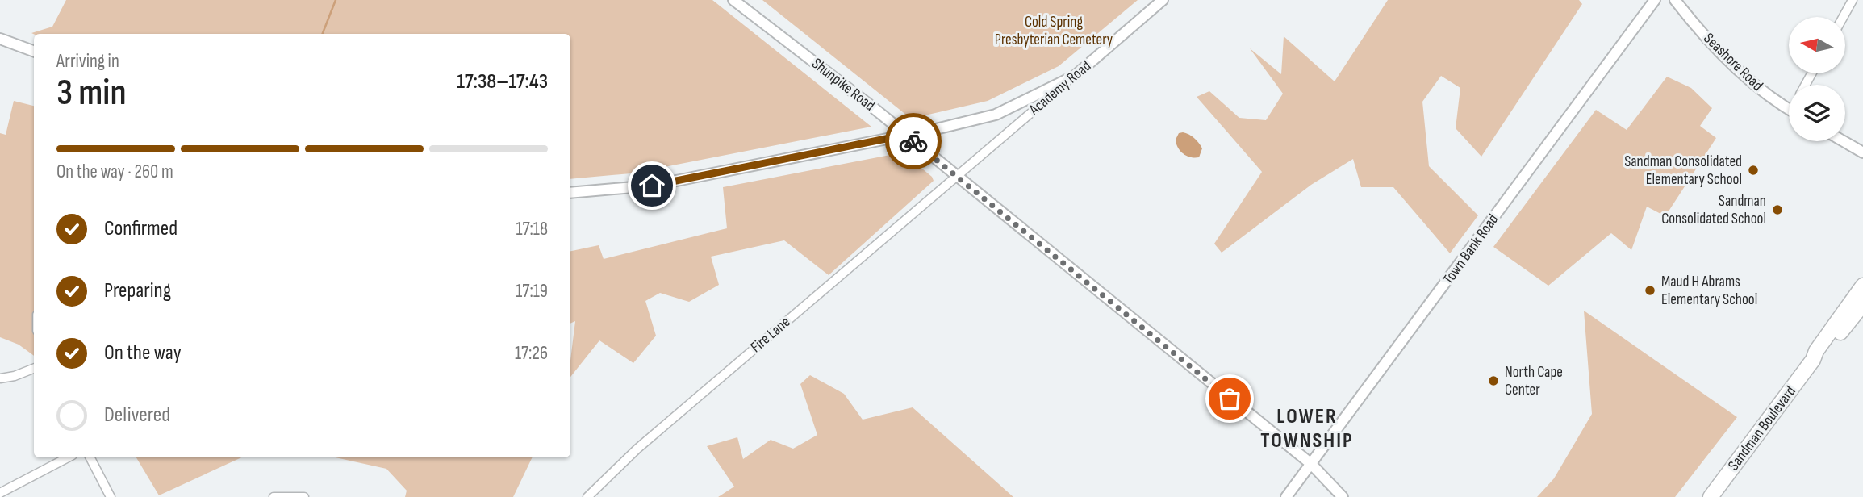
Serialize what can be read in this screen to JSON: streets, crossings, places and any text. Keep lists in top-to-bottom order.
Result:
{
  "streets": {
    "highway": ["Sandman Boulevard"],
    "street": [
      "Seashore Road",
      "Shunpike Road",
      "Academy Road",
      "Town Bank Road",
      "Fire Lane"
    ]
  },
  "crossings": [
    ["Shunpike Road", "Academy Road"],
    ["Shunpike Road", "Town Bank Road"],
    ["Shunpike Road", "Fire Lane"],
    ["Academy Road", "Fire Lane"]
  ],
  "districts": ["LOWER TOWNSHIP"],
  "parks": ["Cold Spring Presbyterian Cemetery"],
  "places": [
    "Sandman Consolidated Elementary School",
    "Sandman Consolidated School",
    "Maud H Abrams Elementary School",
    "North Cape Center"
  ],
  "north": "left",
  "page": {
    "heading": ["3 min", "Arriving in", "17:38–17:43"],
    "bar": "On the way · 260 m",
    "list": [
      ["Confirmed", "17:18"],
      ["Preparing", "17:19"],
      ["On the way", "17:26"],
      "Delivered"
    ]
  }
}
